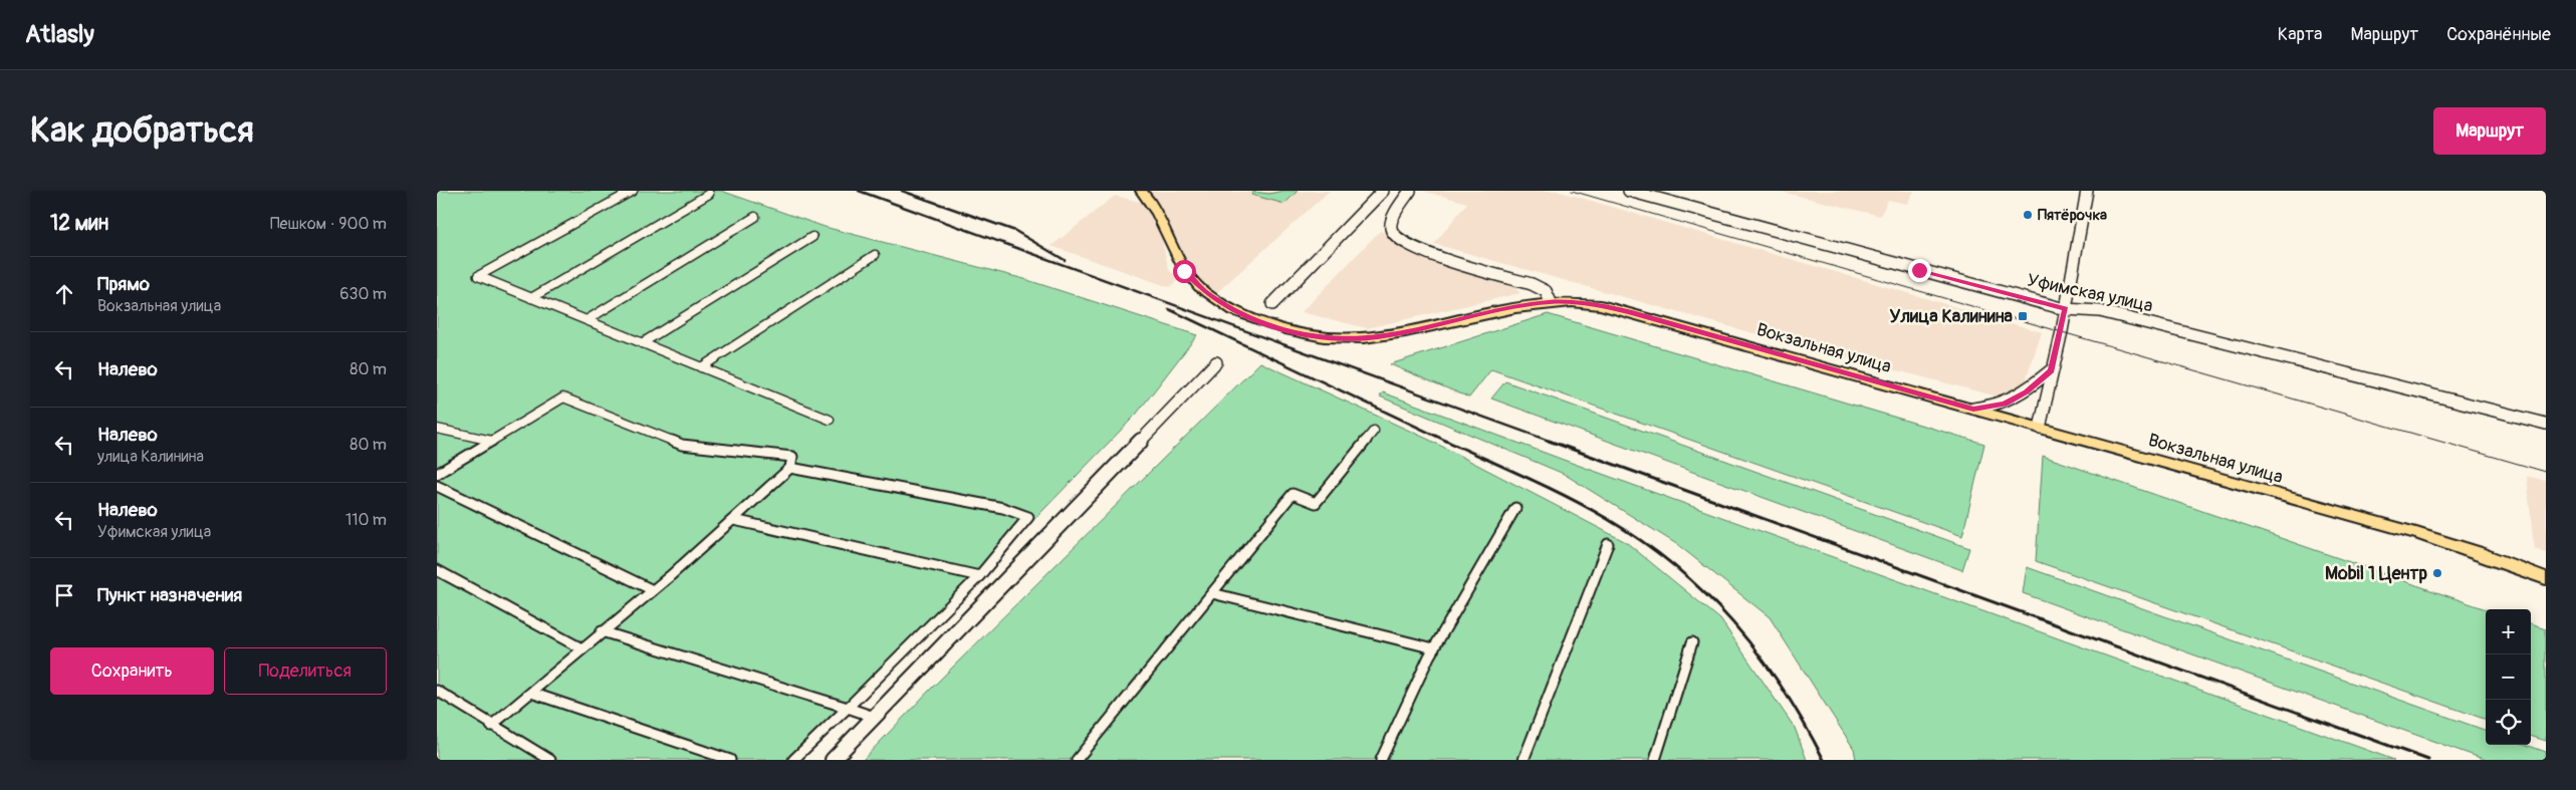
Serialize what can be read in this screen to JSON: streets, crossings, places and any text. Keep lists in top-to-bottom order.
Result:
{
  "streets": {
    "main road": ["Вокзальная улица"],
    "street": ["Уфимская улица"]
  },
  "places": {
    "other": ["Пятёрочка", "Mobil 1 Центр"],
    "transit": ["Улица Калинина"]
  },
  "page": {
    "header": "Atlasly",
    "nav": ["Карта", "Маршрут", "Сохранённые"],
    "buttons": [
      "Маршрут",
      ["Сохранить", "Поделиться"]
    ],
    "title": "Как добраться",
    "heading": ["12 мин", "Пешком · 900 m"],
    "list": [
      ["Прямо", "Вокзальная улица", "630 m"],
      ["Налево", "80 m"],
      ["Налево", "улица Калинина", "80 m"],
      ["Налево", "Уфимская улица", "110 m"],
      "Пункт назначения"
    ],
    "map_buttons": ["+", "−"]
  }
}
